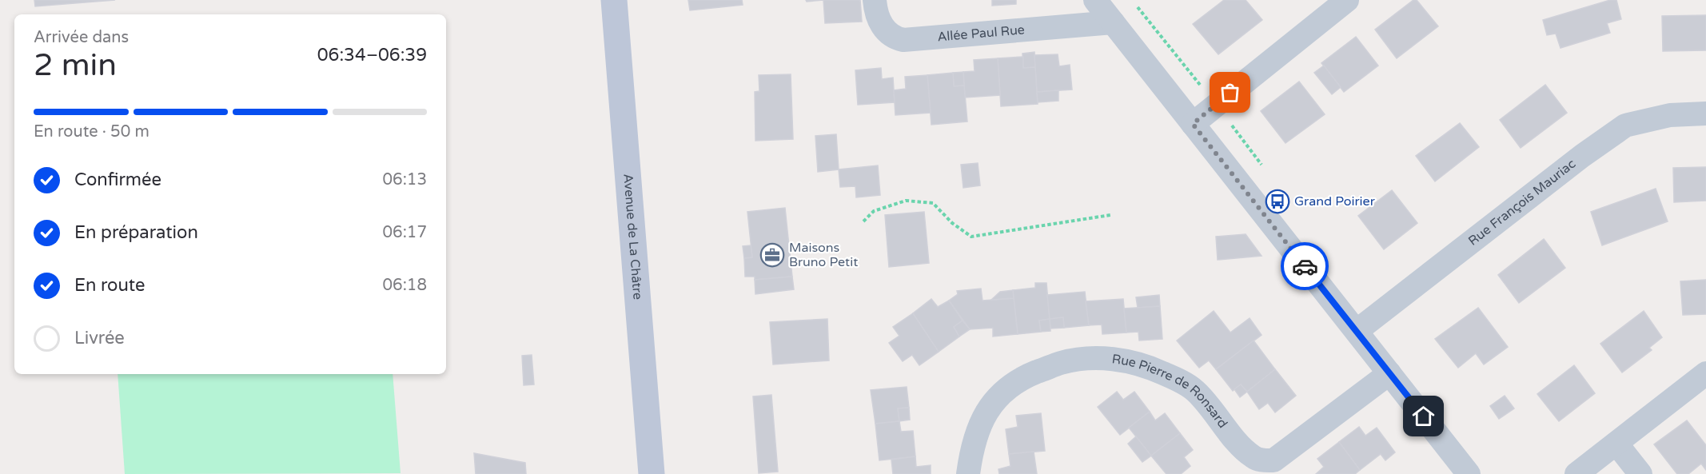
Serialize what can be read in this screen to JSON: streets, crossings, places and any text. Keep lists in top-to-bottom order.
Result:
{
  "streets": {
    "main road": ["Avenue de La Châtre"],
    "street": ["Allée Paul Rue", "Rue François Mauriac", "Rue Pierre de Ronsard"]
  },
  "places": {
    "bus stop": ["Grand Poirier"],
    "office": ["Maisons Bruno Petit"]
  },
  "page": {
    "heading": ["2 min", "Arrivée dans", "06:34–06:39"],
    "bar": "En route · 50 m",
    "list": [
      ["Confirmée", "06:13"],
      ["En préparation", "06:17"],
      ["En route", "06:18"],
      "Livrée"
    ]
  }
}
